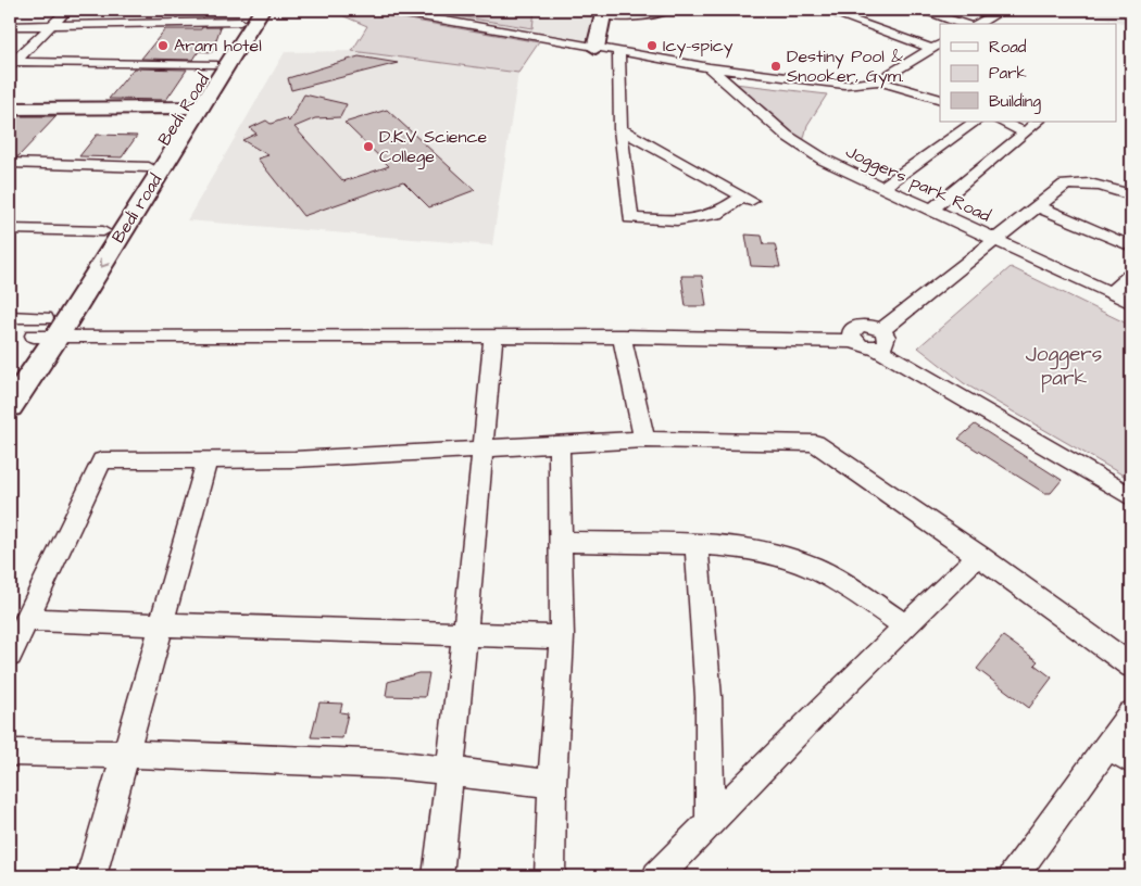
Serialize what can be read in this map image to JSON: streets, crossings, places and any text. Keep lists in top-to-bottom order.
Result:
{
  "streets": {
    "main road": ["Bedi Road", "Bedi road"],
    "street": ["Joggers park Road"]
  },
  "crossings": [
    ["Bedi Road", "Bedi road"]
  ],
  "one_way": ["Bedi road"],
  "parks": ["Joggers park"],
  "places": [
    "Aram hotel",
    "Icy-spicy",
    "Destiny Pool & Snooker, Gym.",
    "D.K.V Science College"
  ],
  "legend": ["Road", "Park", "Building"]
}
